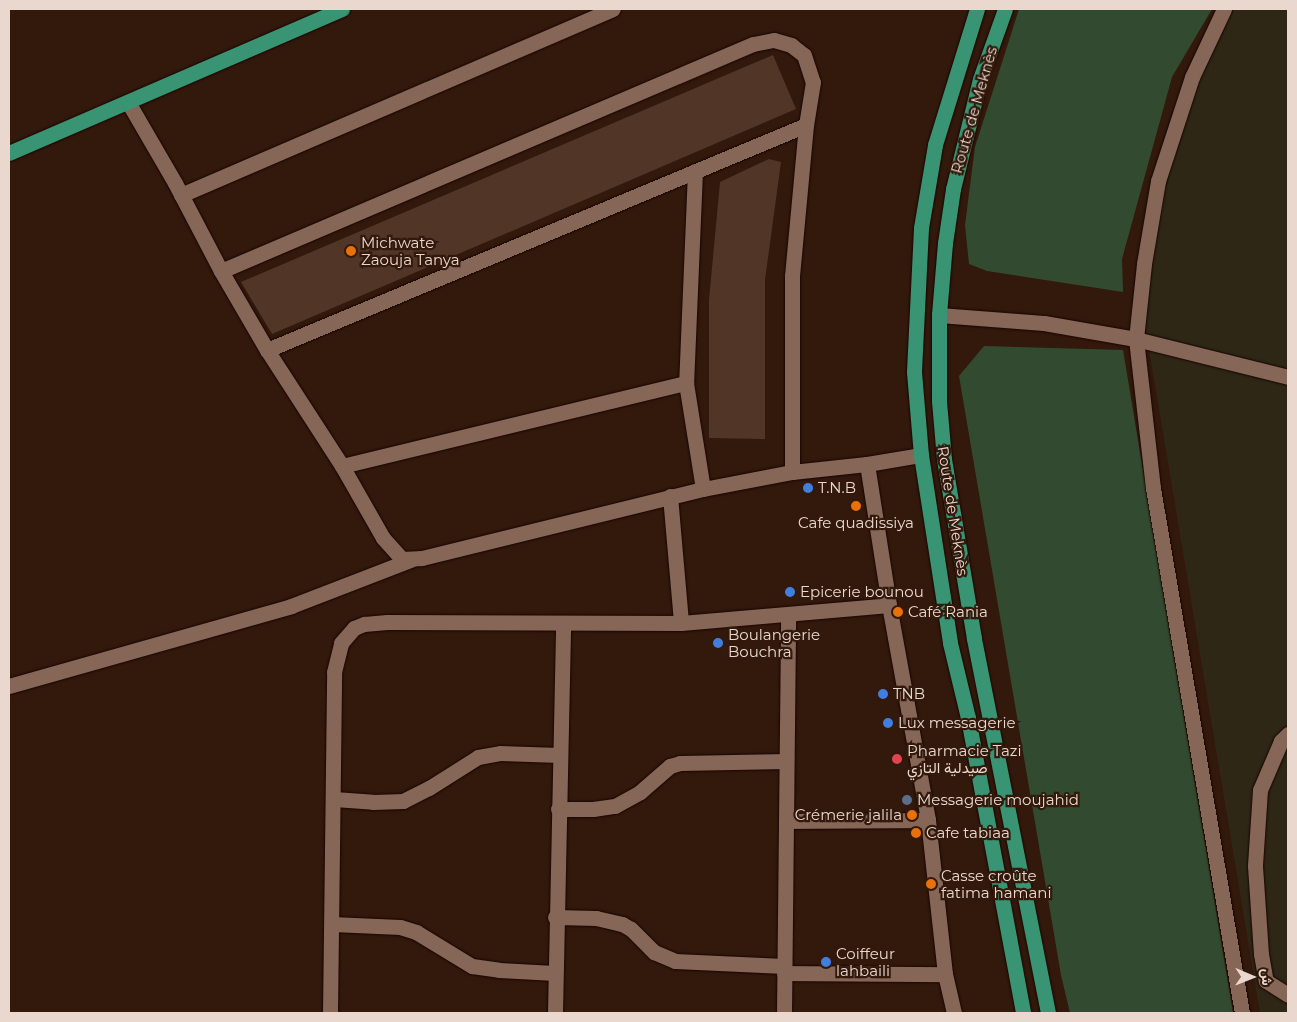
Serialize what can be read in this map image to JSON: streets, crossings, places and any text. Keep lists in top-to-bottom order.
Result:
{
  "streets": {
    "main road": ["Route de Meknès"]
  },
  "places": [
    "Michwate Zaouja Tanya",
    "T.N.B",
    "Cafe quadissiya",
    "Epicerie bounou",
    "Café Rania",
    "Boulangerie Bouchra",
    "TNB",
    "Lux messagerie",
    "Pharmacie Tazi صيدلية التازي",
    "Messagerie moujahid",
    "Crémerie jalila",
    "Cafe tabiaa",
    "Casse croûte fatima hamani",
    "Coiffeur lahbaili"
  ],
  "north": "right"
}
